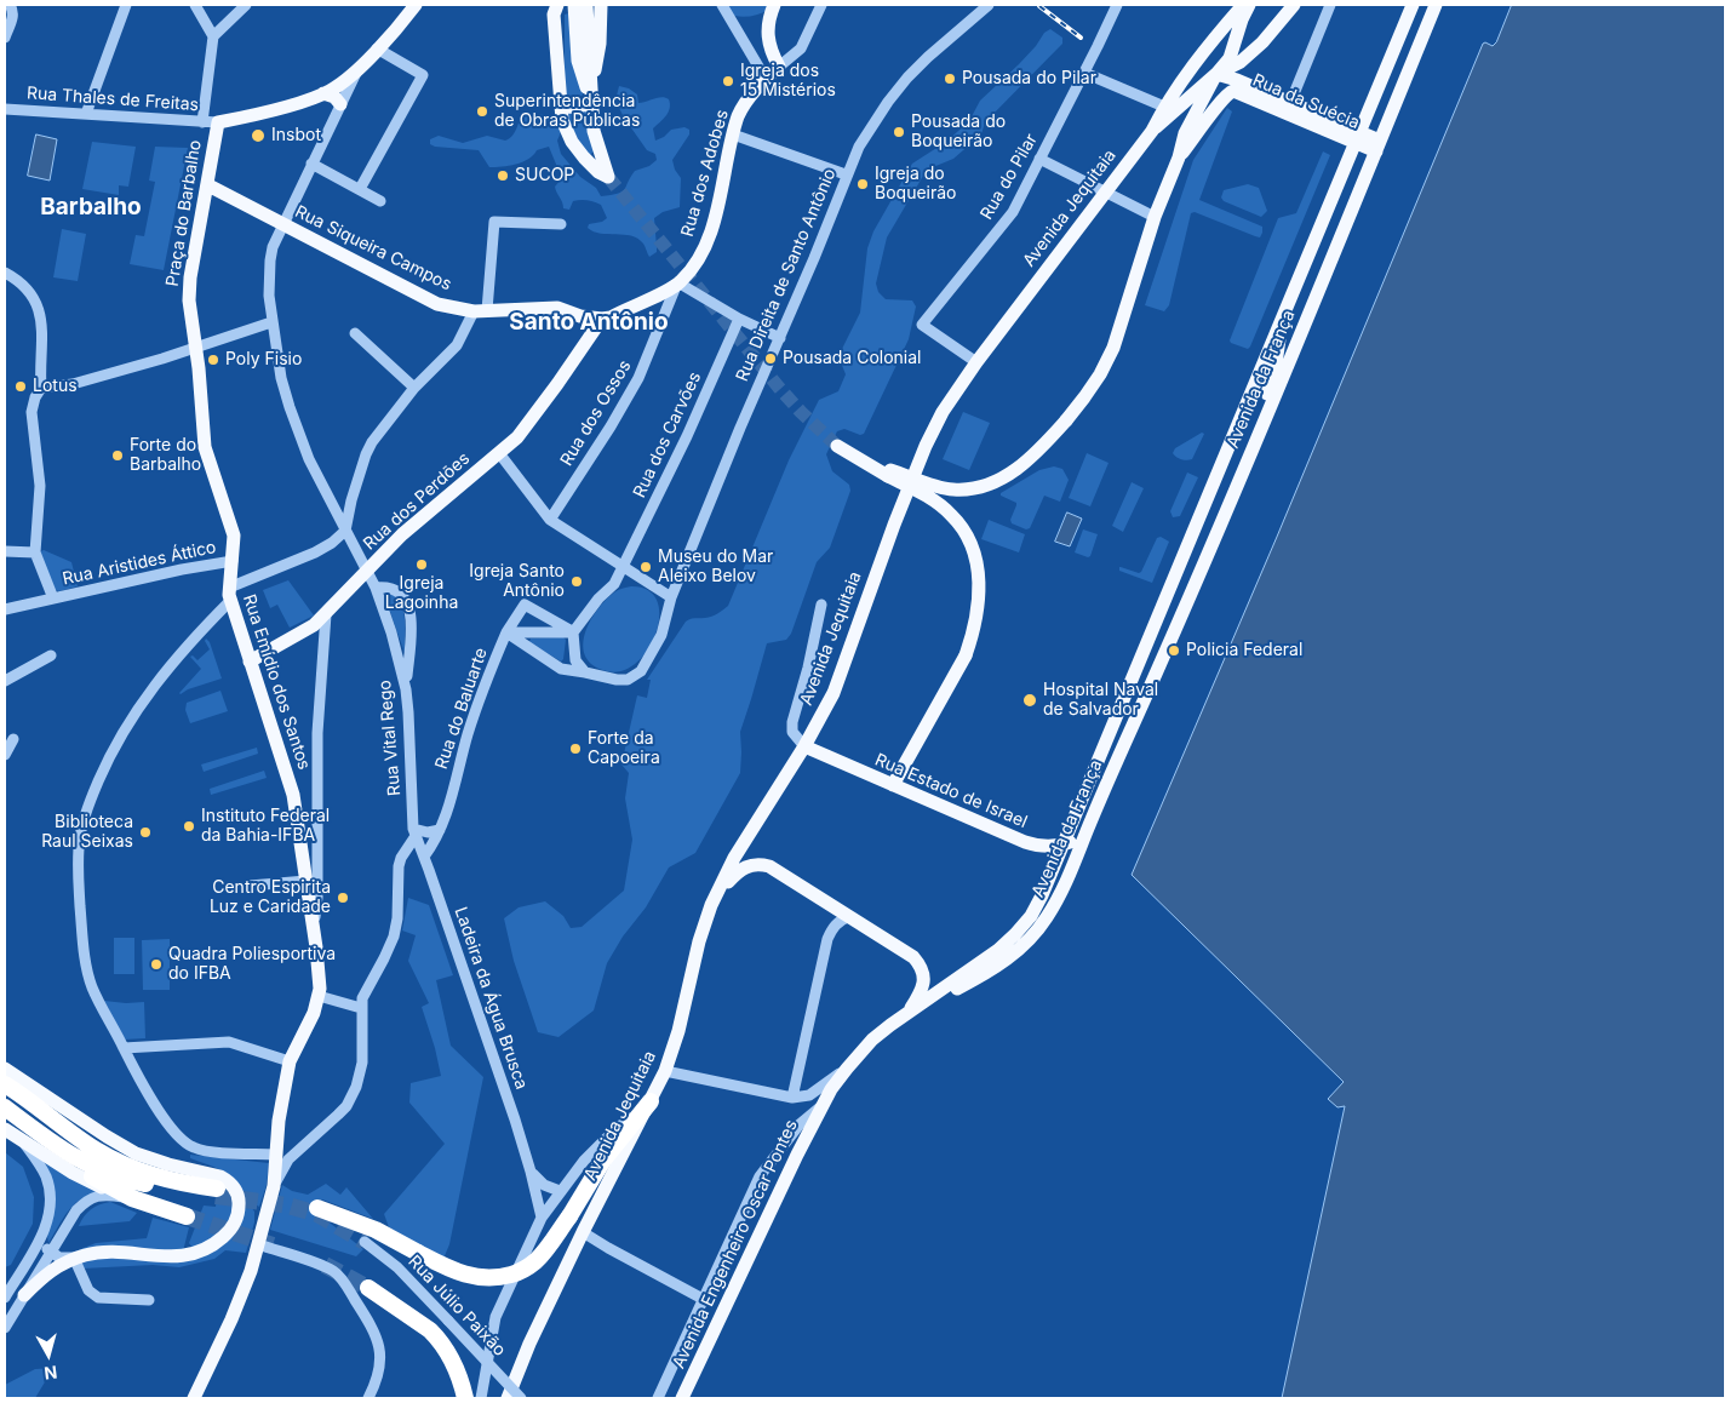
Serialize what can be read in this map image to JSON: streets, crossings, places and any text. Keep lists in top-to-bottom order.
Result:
{
  "streets": {
    "main road": [
      "Rua da Suécia",
      "Rua dos Adobes",
      "Avenida Jequitaia",
      "Praça do Barbalho",
      "Rua Siqueira Campos",
      "Avenida da França",
      "Rua dos Perdões",
      "Rua Emídio dos Santos",
      "Rua Estado de Israel",
      "Avenida Engenheiro Oscar Pontes"
    ],
    "street": [
      "Rua Thales de Freitas",
      "Rua do Pilar",
      "Rua Direita de Santo Antônio",
      "Rua dos Ossos",
      "Rua dos Carvões",
      "Rua Aristides Áttico",
      "Rua do Baluarte",
      "Rua Vital Rego",
      "Ladeira da Água Brusca",
      "Rua Júlio Paixão"
    ]
  },
  "crossings": [
    ["Rua Thales de Freitas", "Praça do Barbalho"],
    ["Rua da Suécia", "Avenida da França"],
    ["Rua dos Adobes", "Rua Siqueira Campos"],
    ["Rua dos Adobes", "Rua dos Ossos"],
    ["Rua dos Adobes", "Rua dos Perdões"],
    ["Rua do Pilar", "Avenida Jequitaia"],
    ["Avenida Jequitaia", "Rua Estado de Israel"],
    ["Praça do Barbalho", "Rua Siqueira Campos"],
    ["Praça do Barbalho", "Rua Emídio dos Santos"],
    ["Rua Siqueira Campos", "Rua dos Perdões"],
    ["Rua Siqueira Campos", "Rua Vital Rego"],
    ["Rua Direita de Santo Antônio", "Rua do Baluarte"],
    ["Avenida da França", "Rua Estado de Israel"],
    ["Avenida da França", "Avenida Engenheiro Oscar Pontes"],
    ["Rua dos Carvões", "Rua do Baluarte"],
    ["Rua dos Perdões", "Rua Emídio dos Santos"],
    ["Rua dos Perdões", "Rua Vital Rego"],
    ["Rua Aristides Áttico", "Rua Emídio dos Santos"],
    ["Rua do Baluarte", "Ladeira da Água Brusca"],
    ["Rua Vital Rego", "Ladeira da Água Brusca"]
  ],
  "districts": ["Barbalho", "Santo Antônio"],
  "places": [
    "Pousada do Pilar",
    "Igreja dos 15 Mistérios",
    "Superintendência de Obras Públicas",
    "Pousada do Boqueirão",
    "Insbot",
    "SUCOP",
    "Igreja do Boqueirão",
    "Pousada Colonial",
    "Poly Fisio",
    "Lotus",
    "Forte do Barbalho",
    "Igreja Lagoinha",
    "Museu do Mar Aleixo Belov",
    "Igreja Santo Antônio",
    "Policia Federal",
    "Hospital Naval de Salvador",
    "Forte da Capoeira",
    "Instituto Federal da Bahia-IFBA",
    "Biblioteca Raul Seixas",
    "Centro Espirita Luz e Caridade",
    "Quadra Poliesportiva do IFBA"
  ],
  "north": "bottom"
}
